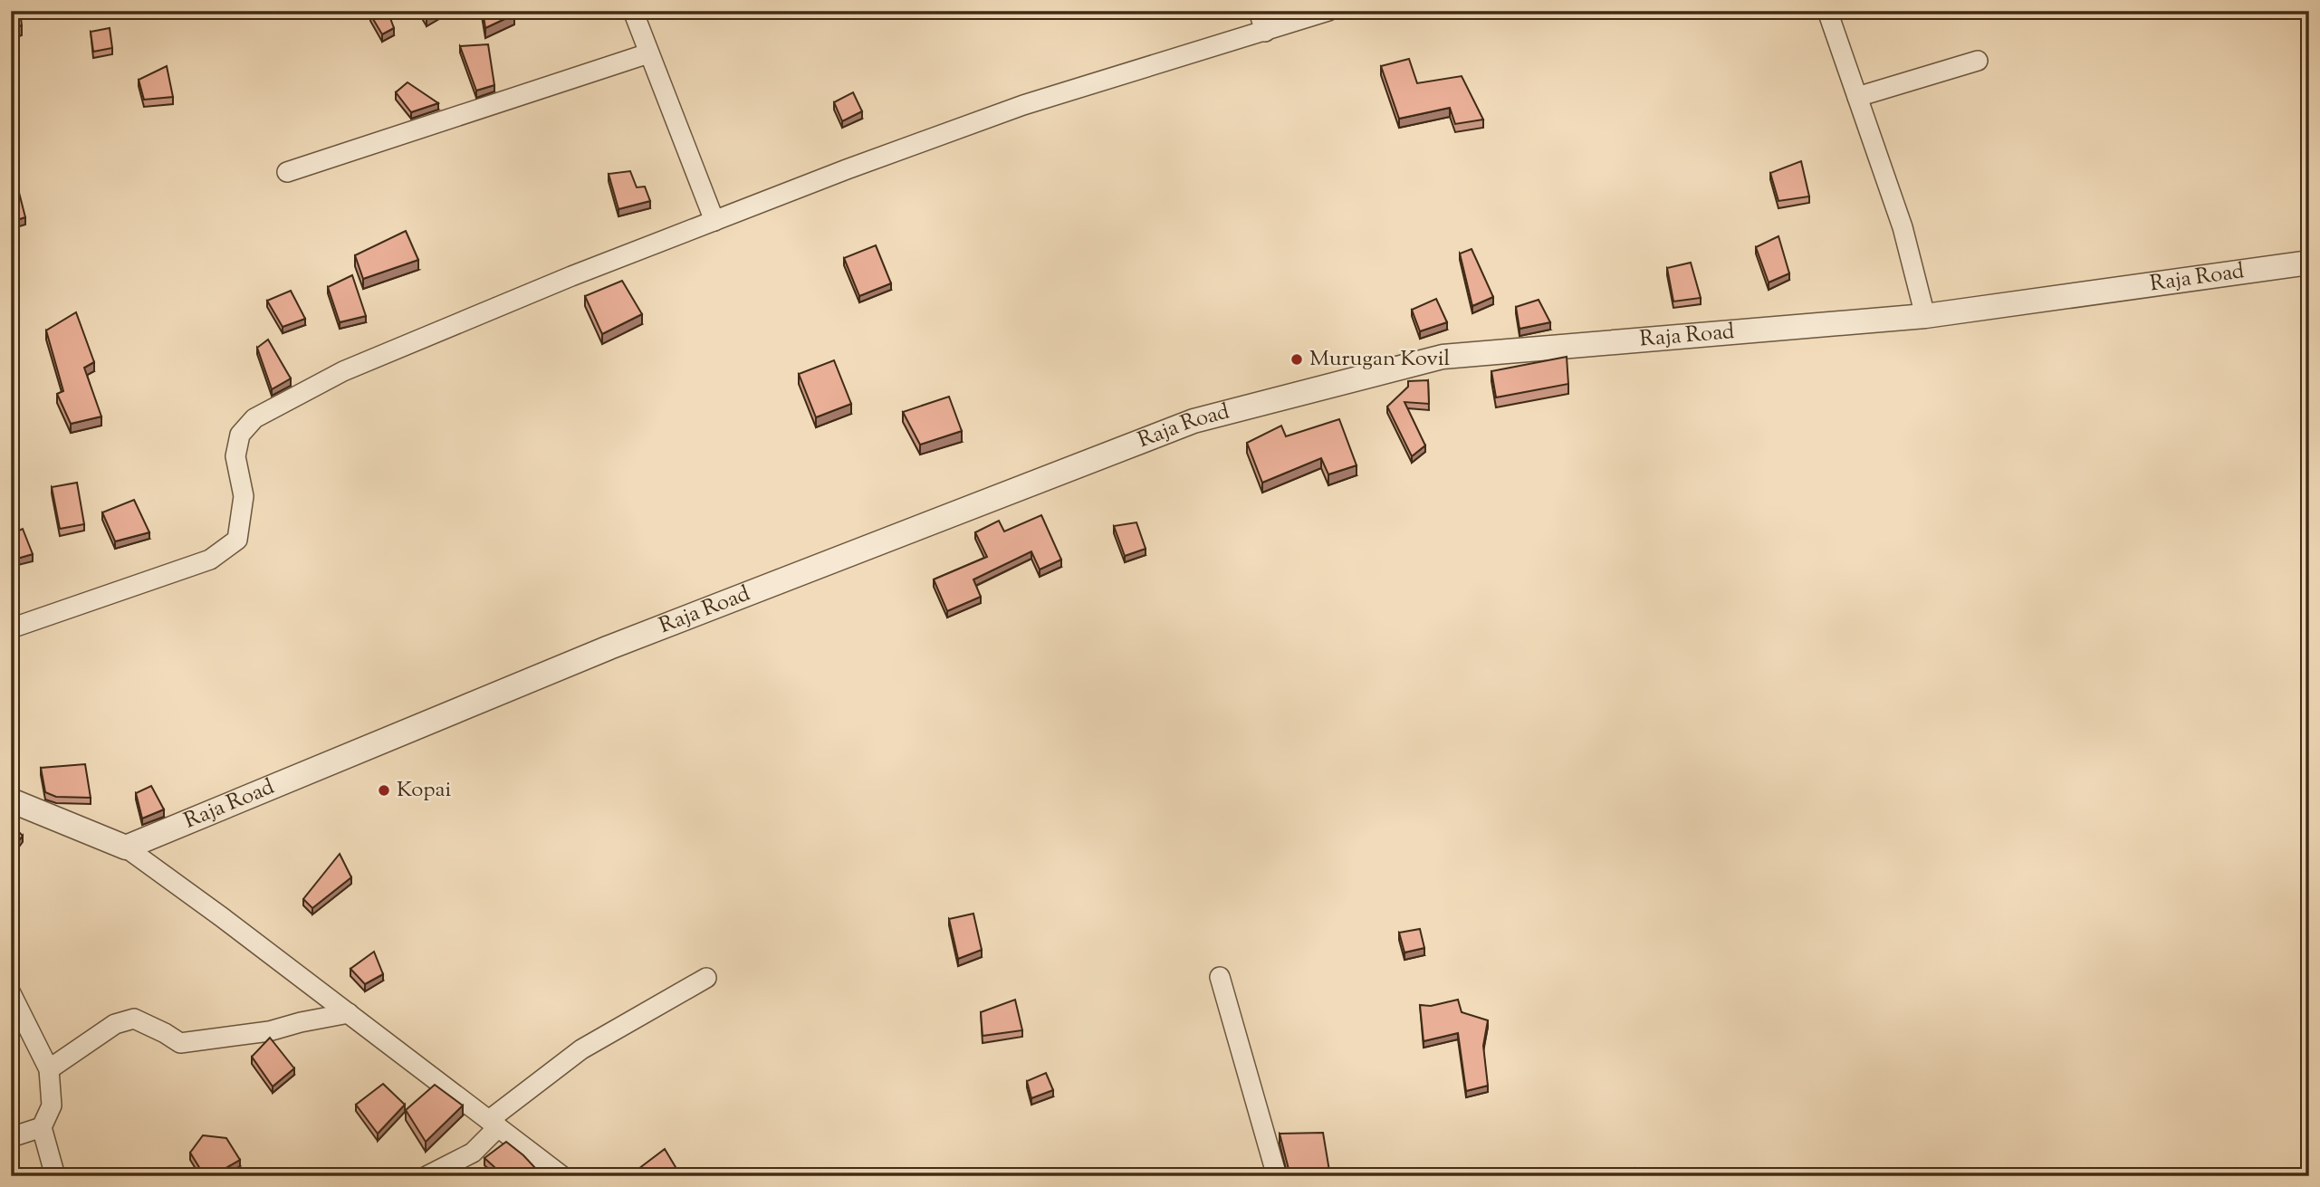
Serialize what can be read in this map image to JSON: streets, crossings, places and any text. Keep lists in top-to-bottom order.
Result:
{
  "streets": {
    "street": ["Raja Road"]
  },
  "places": ["Murugan Kovil", "Kopai"]
}
